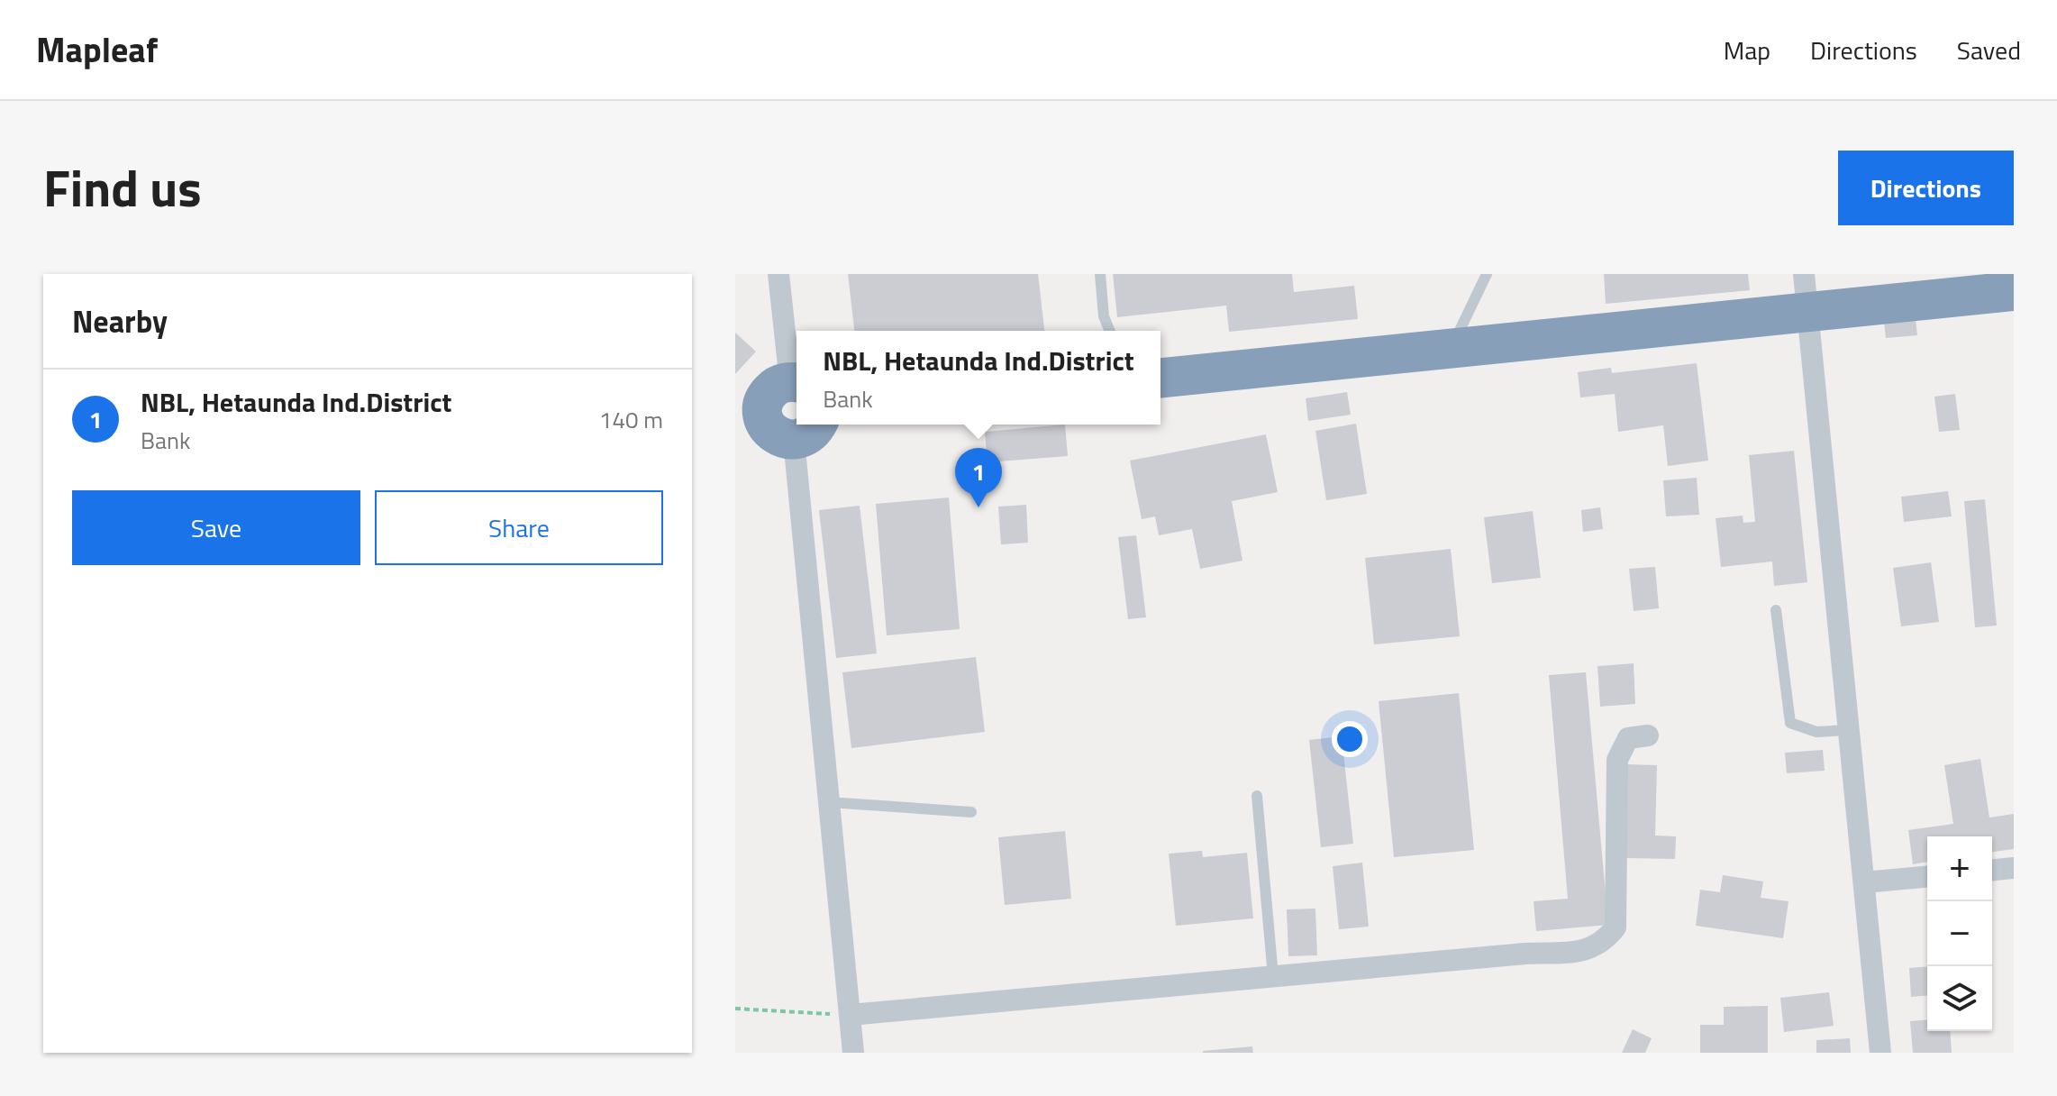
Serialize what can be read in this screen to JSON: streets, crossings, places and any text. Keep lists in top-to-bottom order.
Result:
{
  "page": {
    "header": "Mapleaf",
    "nav": ["Map", "Directions", "Saved"],
    "title": "Find us",
    "buttons": [
      "Directions",
      ["Save", "Share"]
    ],
    "heading": "Nearby",
    "popup": ["NBL, Hetaunda Ind.District", "Bank"],
    "list": [
      {
        "mark": "1",
        "name": "NBL, Hetaunda Ind.District",
        "note": "Bank",
        "value": "140 m"
      }
    ],
    "pins": "1",
    "map_buttons": ["+", "−"]
  }
}
